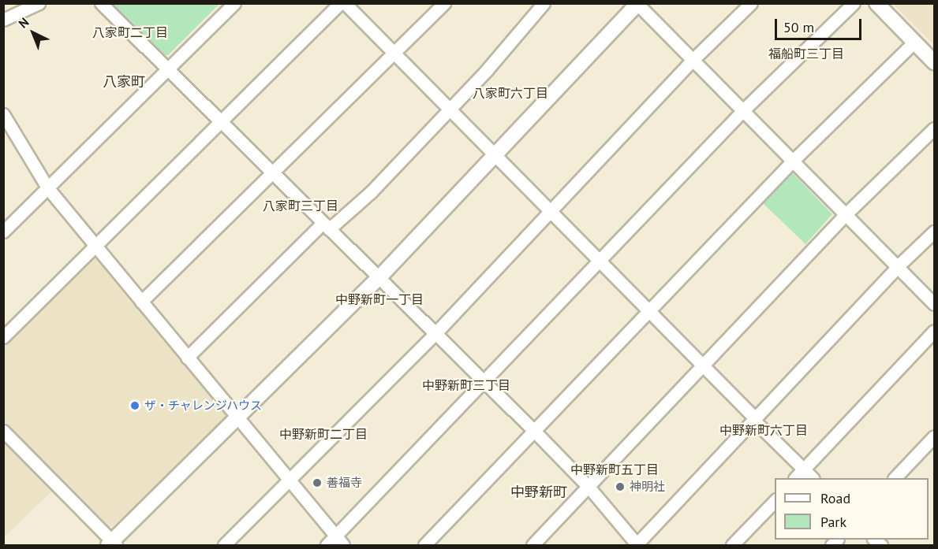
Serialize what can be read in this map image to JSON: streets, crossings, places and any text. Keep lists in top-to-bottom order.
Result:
{
  "districts": [
    "八家町二丁目",
    "福船町三丁目",
    "八家町",
    "八家町六丁目",
    "八家町三丁目",
    "中野新町一丁目",
    "中野新町三丁目",
    "中野新町六丁目",
    "中野新町二丁目",
    "中野新町五丁目",
    "中野新町"
  ],
  "places": ["ザ・チャレンジハウス", "善福寺", "神明社"],
  "legend": ["Road", "Park"],
  "scale_bar": "50 m",
  "north": "top left"
}
